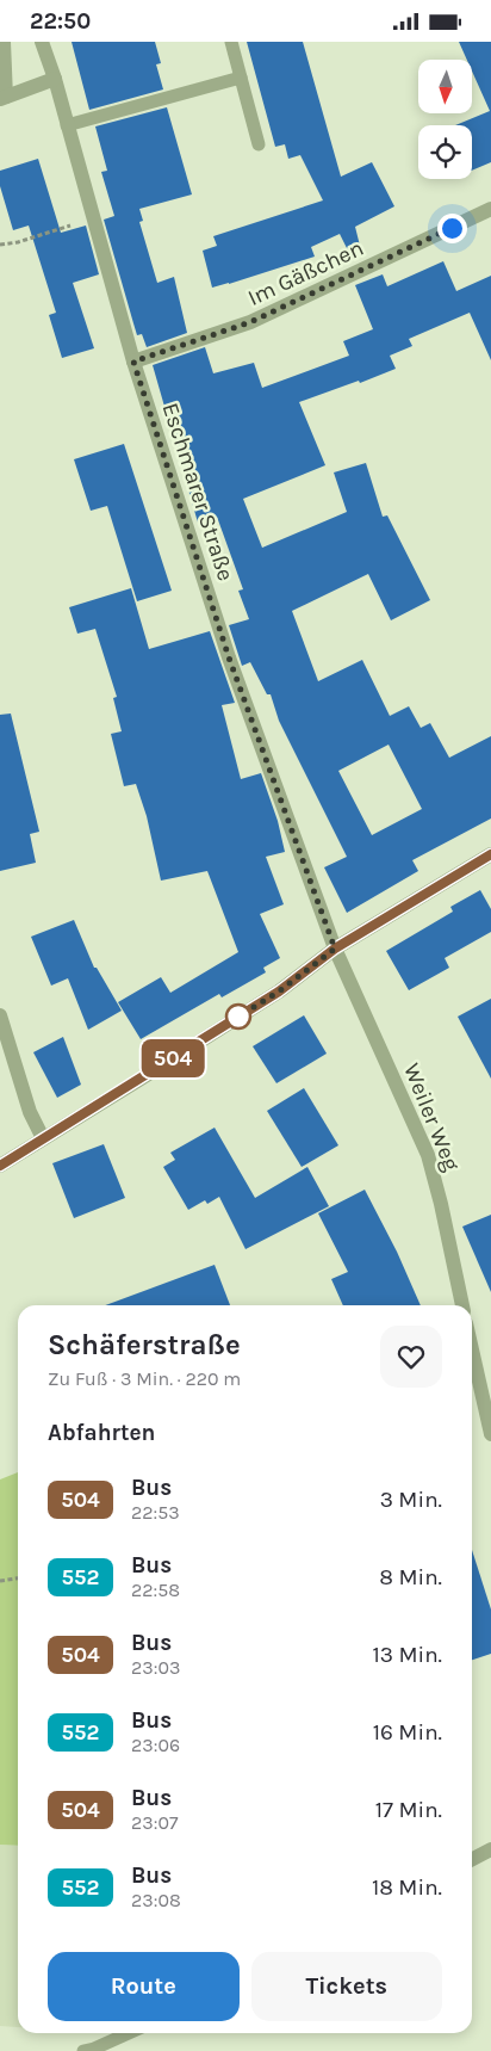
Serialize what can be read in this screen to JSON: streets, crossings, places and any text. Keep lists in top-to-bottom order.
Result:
{
  "streets": {
    "street": ["Im Gäßchen", "Eschmarer Straße", "Weiler Weg"]
  },
  "crossings": [
    ["Im Gäßchen", "Eschmarer Straße"],
    ["Eschmarer Straße", "Weiler Weg"]
  ],
  "lines": ["bus line 504"],
  "north": "bottom",
  "page": {
    "status": "22:50",
    "on_map": "504",
    "heading": [
      ["Schäferstraße", "Zu Fuß · 3 Min. · 220 m"],
      "Abfahrten"
    ],
    "list": [
      {
        "mark": "504",
        "name": "Bus",
        "note": "22:53",
        "value": "3 Min."
      },
      {
        "mark": "552",
        "name": "Bus",
        "note": "22:58",
        "value": "8 Min."
      },
      {
        "mark": "504",
        "name": "Bus",
        "note": "23:03",
        "value": "13 Min."
      },
      {
        "mark": "552",
        "name": "Bus",
        "note": "23:06",
        "value": "16 Min."
      },
      {
        "mark": "504",
        "name": "Bus",
        "note": "23:07",
        "value": "17 Min."
      },
      {
        "mark": "552",
        "name": "Bus",
        "note": "23:08",
        "value": "18 Min."
      }
    ],
    "buttons": ["Route", "Tickets"]
  }
}
